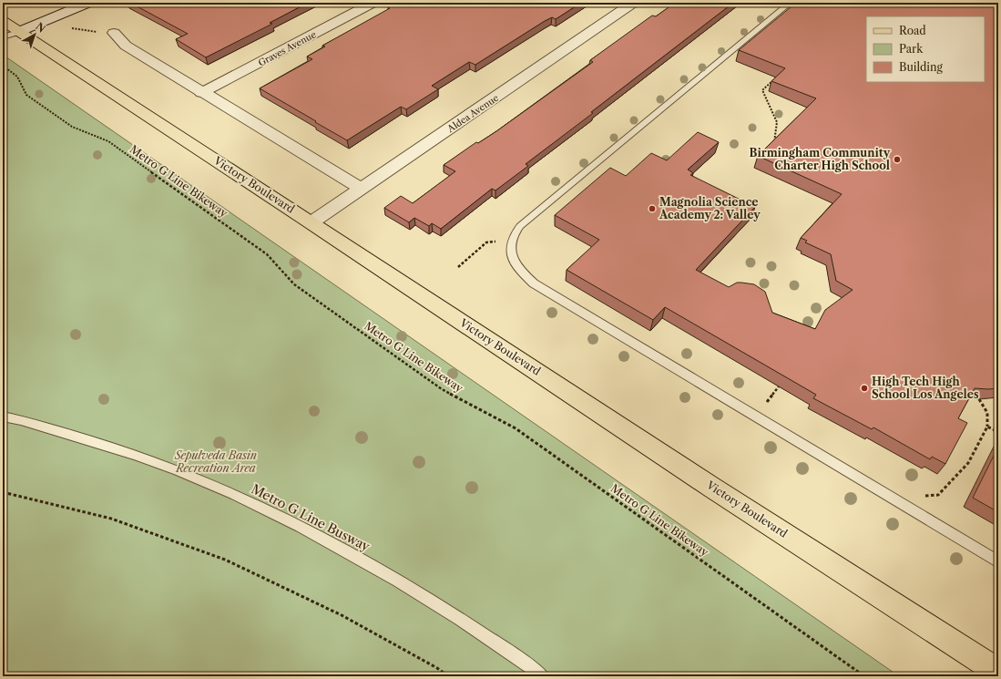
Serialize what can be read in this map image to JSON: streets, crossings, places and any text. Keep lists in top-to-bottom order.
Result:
{
  "streets": {
    "main road": ["Victory Boulevard"],
    "street": ["Graves Avenue", "Aldea Avenue"],
    "lane": ["Metro G Line Busway"],
    "path": ["Metro G Line Bikeway"]
  },
  "crossings": [
    ["Aldea Avenue", "Victory Boulevard"]
  ],
  "parks": ["Sepulveda Basin Recreation Area"],
  "places": ["Birmingham Community Charter High School", "Magnolia Science Academy 2: Valley", "High Tech High School Los Angeles"],
  "legend": ["Road", "Park", "Building"],
  "north": "top right"
}
